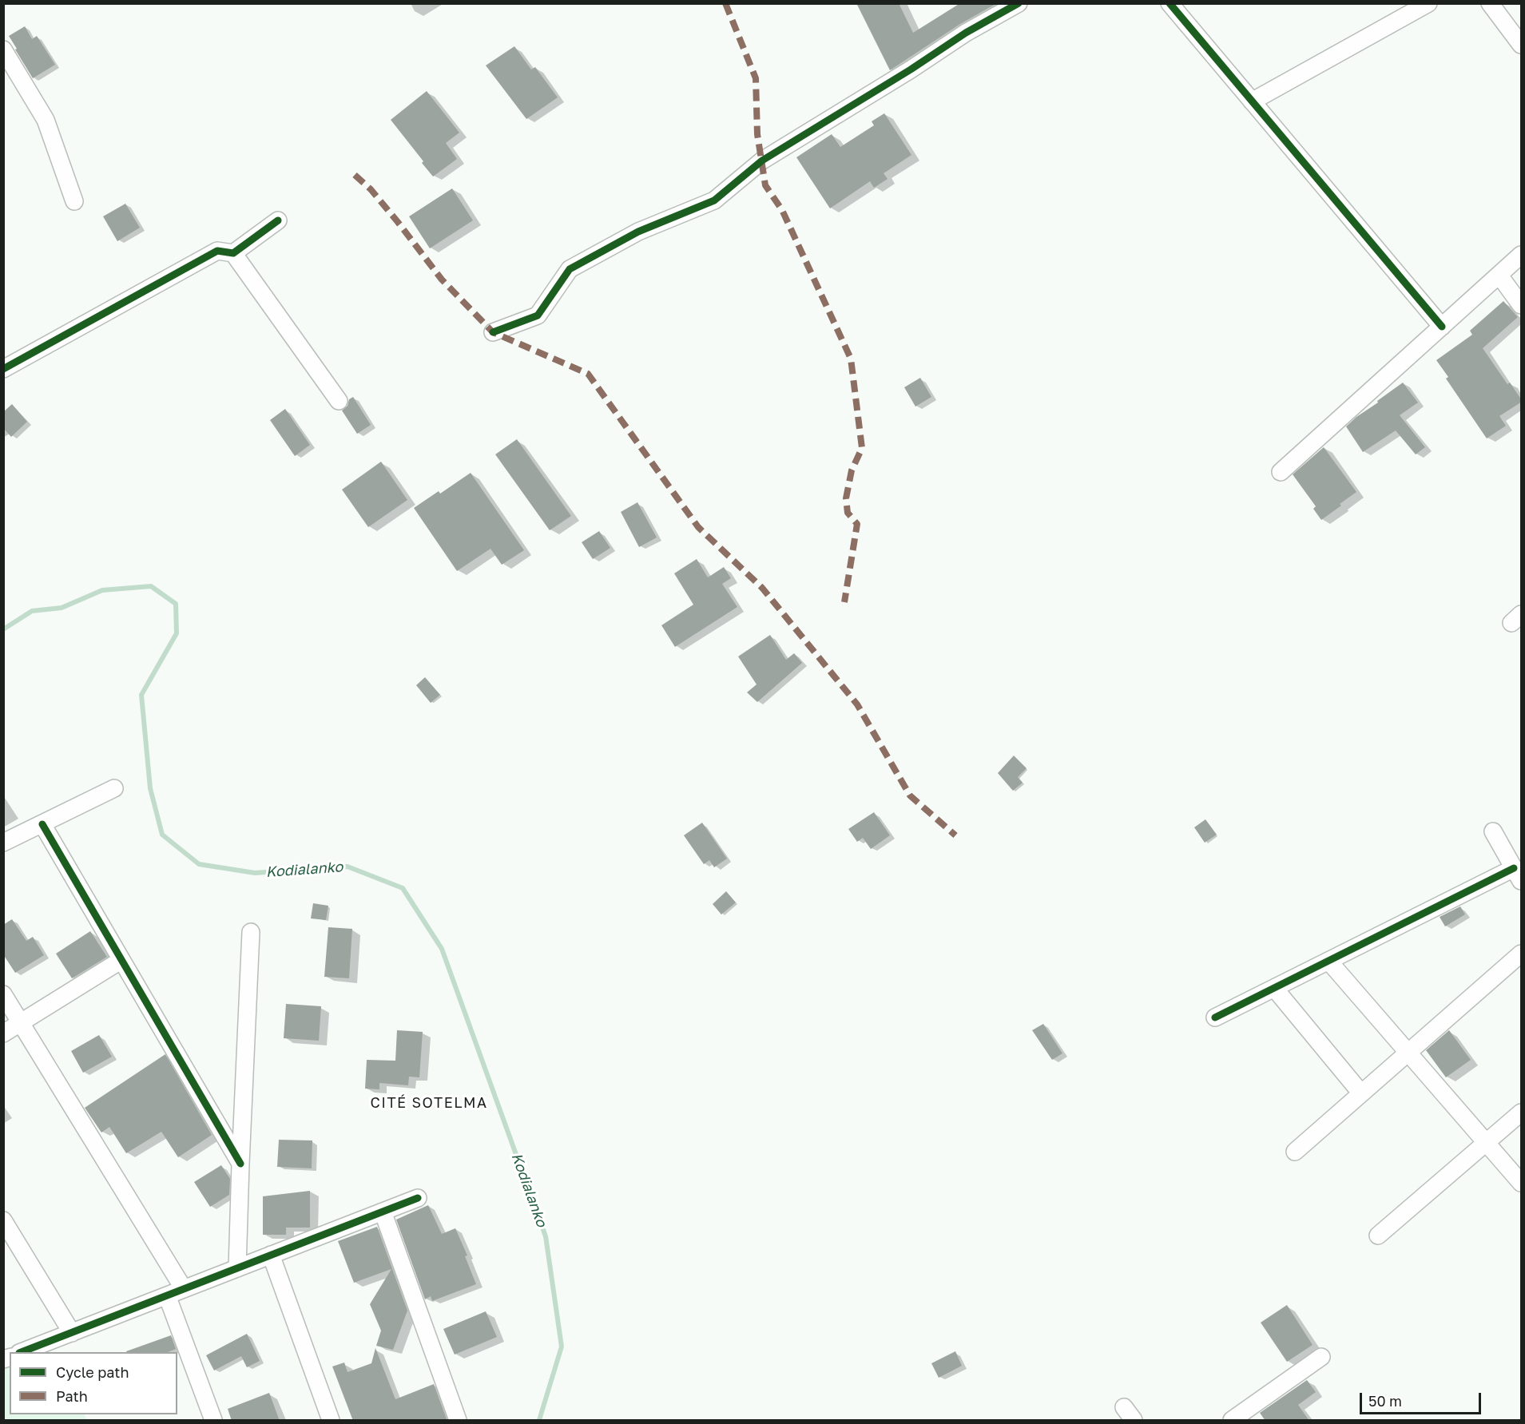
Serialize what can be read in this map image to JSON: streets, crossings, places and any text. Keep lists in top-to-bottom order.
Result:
{
  "districts": ["CITÉ SOTELMA"],
  "water": ["Kodialanko"],
  "legend": ["Cycle path", "Path"],
  "scale_bar": "50 m"
}
